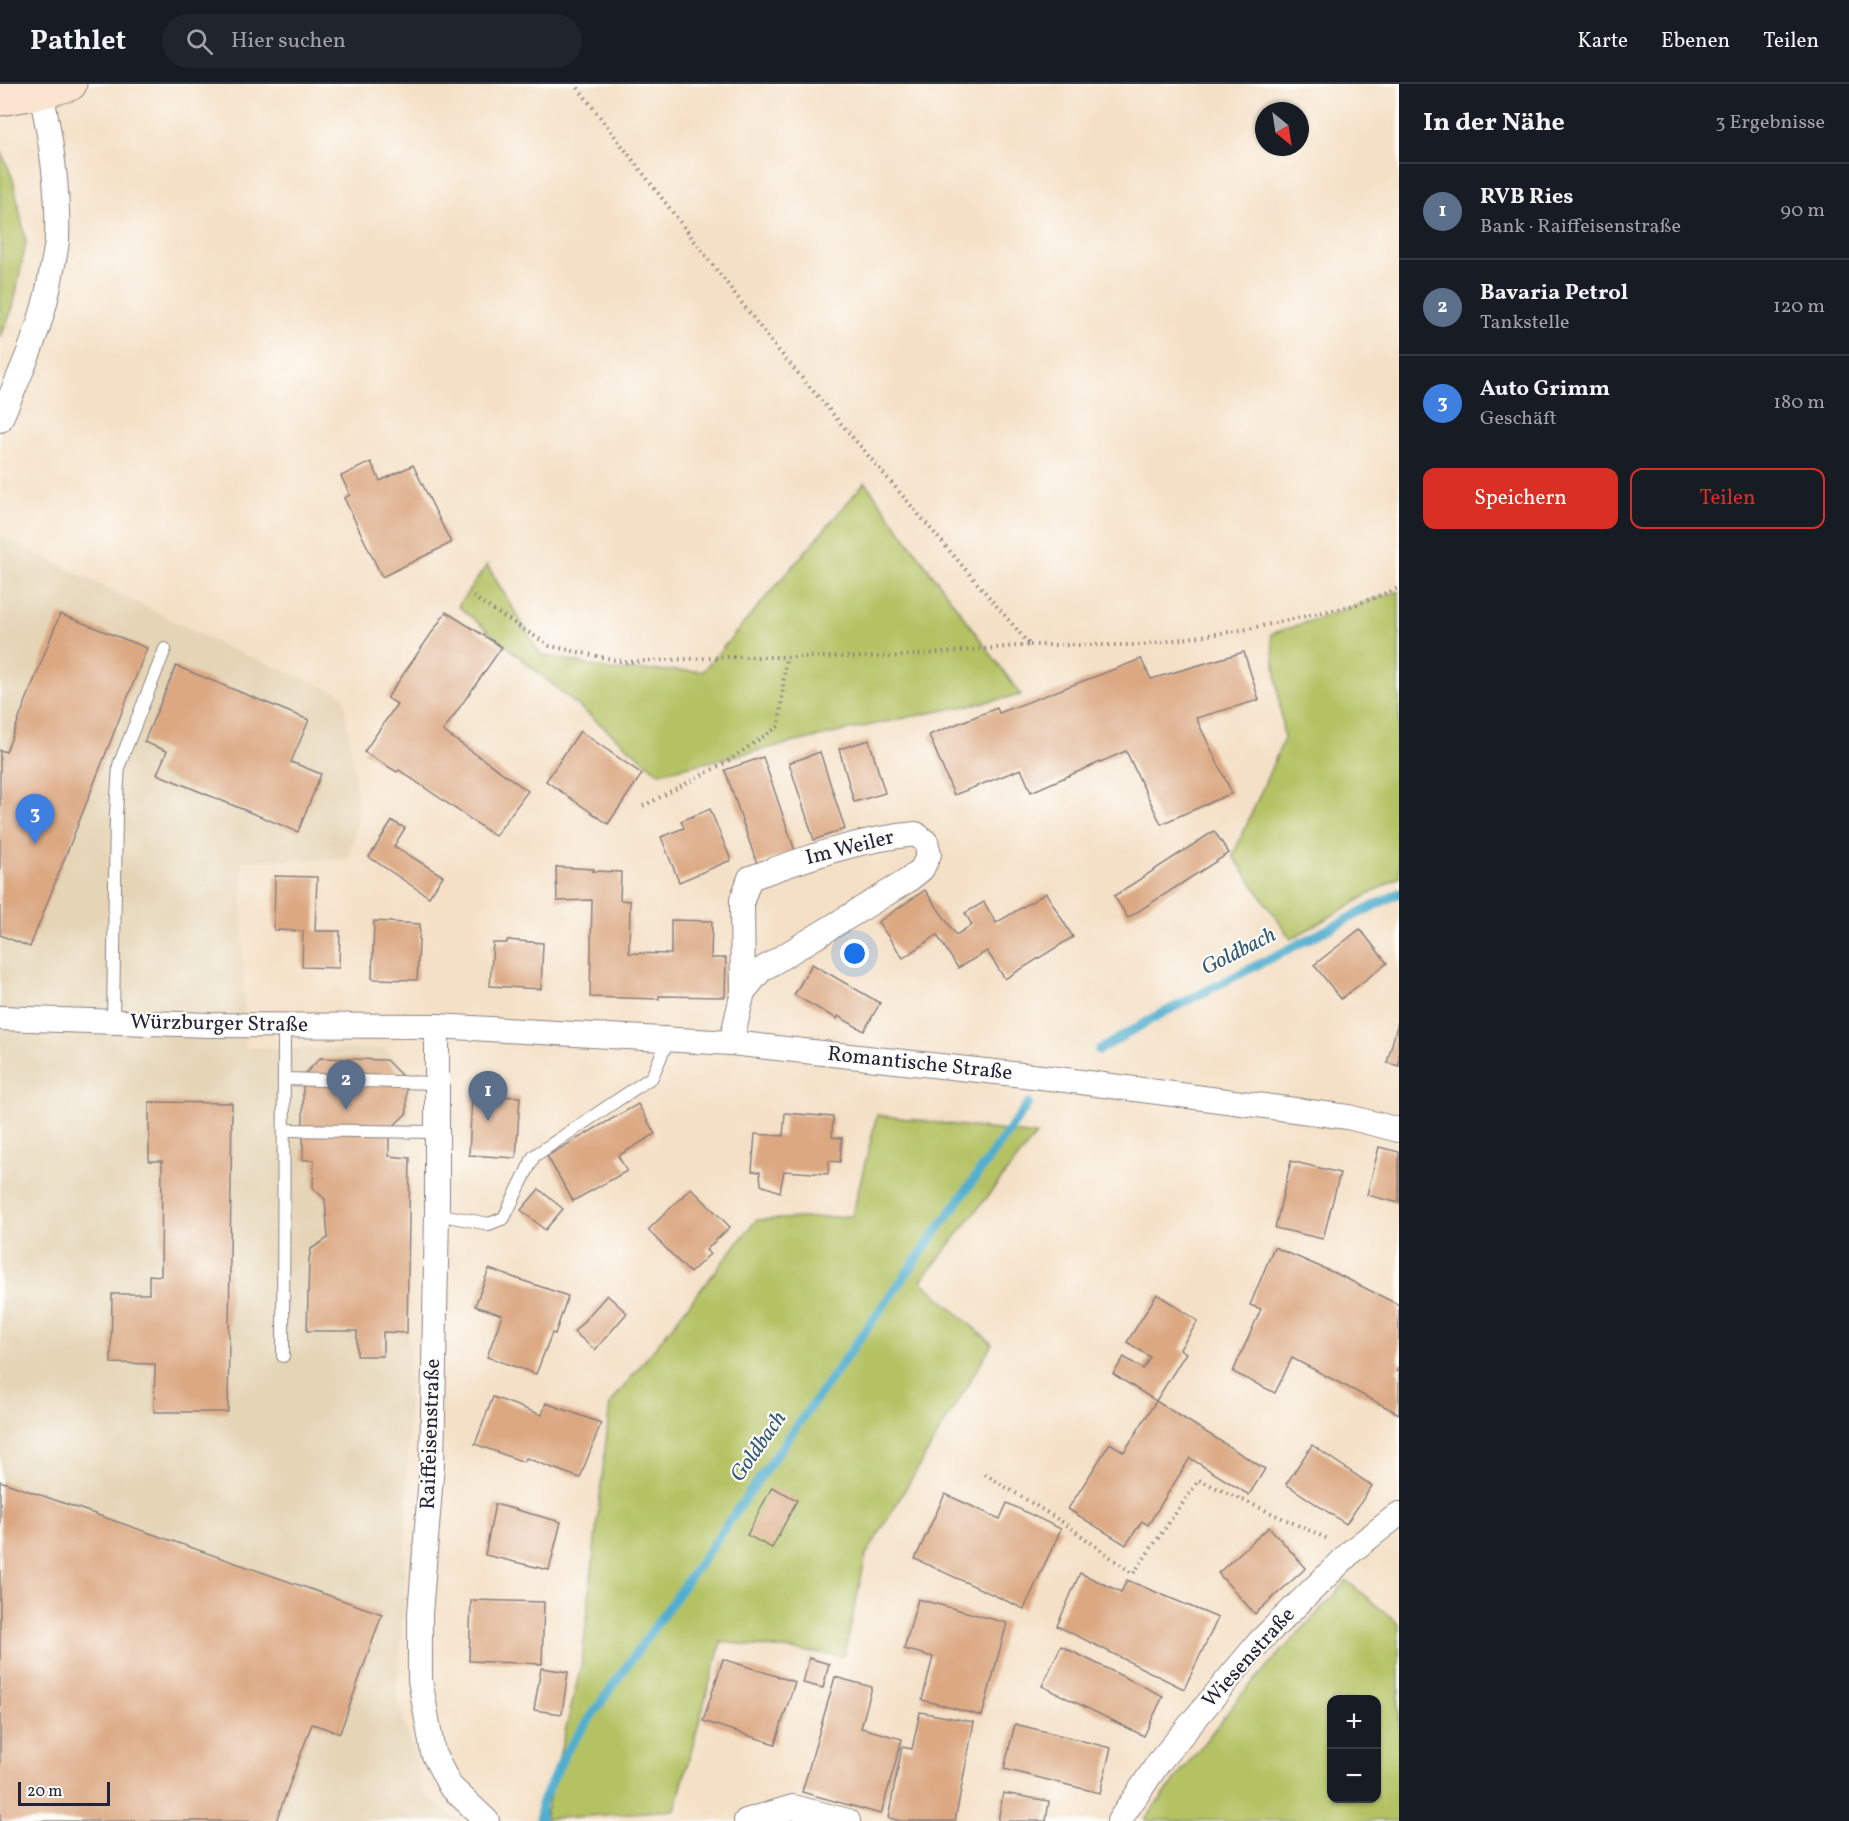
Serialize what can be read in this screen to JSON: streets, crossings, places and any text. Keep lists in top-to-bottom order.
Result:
{
  "streets": {
    "street": [
      "Im Weiler",
      "Würzburger Straße",
      "Romantische Straße",
      "Raiffeisenstraße",
      "Wiesenstraße"
    ]
  },
  "crossings": [
    ["Im Weiler", "Romantische Straße"],
    ["Würzburger Straße", "Romantische Straße"],
    ["Würzburger Straße", "Raiffeisenstraße"],
    ["Romantische Straße", "Raiffeisenstraße"]
  ],
  "water": ["Goldbach"],
  "scale_bar": "20 m",
  "north": "bottom right",
  "page": {
    "header": "Pathlet",
    "search": "Hier suchen",
    "nav": ["Karte", "Ebenen", "Teilen"],
    "heading": ["In der Nähe", "3 Ergebnisse"],
    "list": [
      {
        "mark": "1",
        "name": "RVB Ries",
        "note": "Bank · Raiffeisenstraße",
        "value": "90 m"
      },
      {
        "mark": "2",
        "name": "Bavaria Petrol",
        "note": "Tankstelle",
        "value": "120 m"
      },
      {
        "mark": "3",
        "name": "Auto Grimm",
        "note": "Geschäft",
        "value": "180 m"
      }
    ],
    "buttons": ["Speichern", "Teilen"],
    "pins": ["3", "2", "1"],
    "map_buttons": ["+", "−"],
    "scale": "20 m"
  }
}
